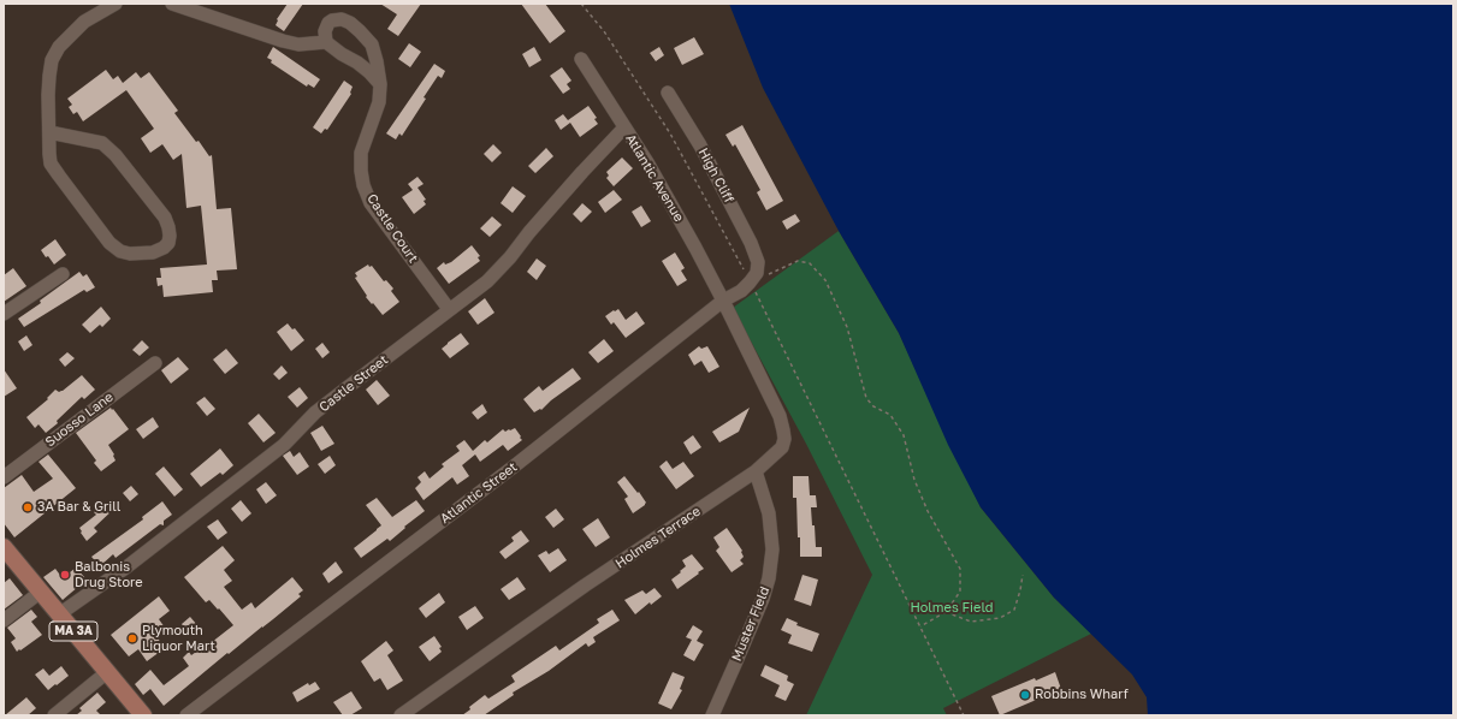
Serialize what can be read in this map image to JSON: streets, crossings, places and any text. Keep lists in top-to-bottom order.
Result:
{
  "streets": {
    "main road": ["MA 3A"],
    "street": [
      "High Cliff",
      "Atlantic Avenue",
      "Castle Court",
      "Castle Street",
      "Suosso Lane",
      "Atlantic Street",
      "Holmes Terrace",
      "Muster Field"
    ]
  },
  "crossings": [
    ["High Cliff", "Atlantic Street"],
    ["Atlantic Avenue", "Castle Street"],
    ["Atlantic Avenue", "Atlantic Street"],
    ["Atlantic Avenue", "Holmes Terrace"],
    ["Castle Court", "Castle Street"],
    ["Castle Street", "MA 3A"],
    ["Atlantic Street", "Holmes Terrace"],
    ["Holmes Terrace", "Muster Field"]
  ],
  "parks": ["Holmes Field"],
  "places": [
    "3A Bar & Grill",
    "Balbonis Drug Store",
    "Plymouth Liquor Mart",
    "Robbins Wharf"
  ]
}
